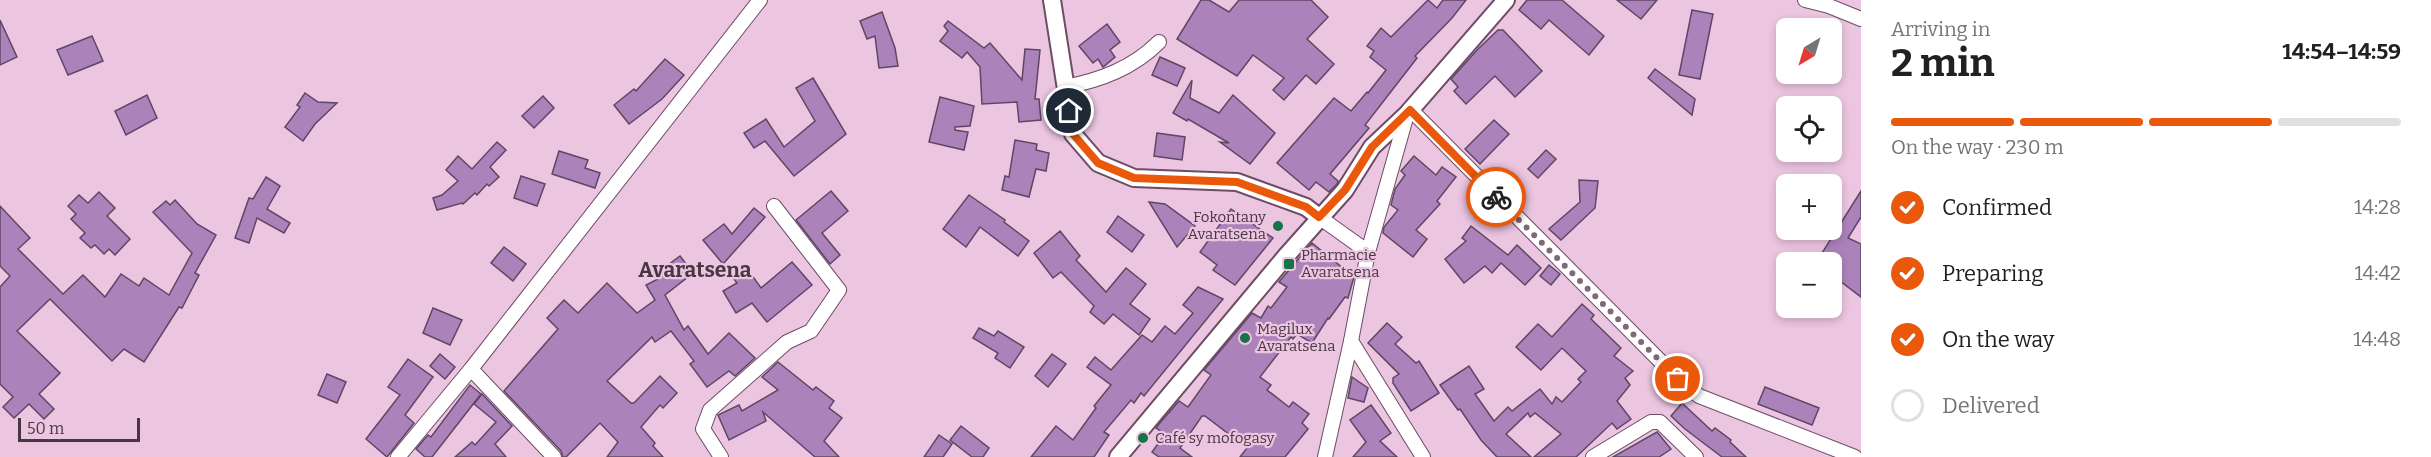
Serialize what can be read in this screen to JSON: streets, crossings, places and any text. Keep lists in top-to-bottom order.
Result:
{
  "districts": ["Avaratsena"],
  "places": {
    "other": ["Fokontany Avaratsena", "Magilux Avaratsena", "Café sy mofogasy"],
    "transit": ["Pharmacie Avaratsena"]
  },
  "scale_bar": "50 m",
  "north": "bottom left",
  "page": {
    "heading": ["2 min", "Arriving in", "14:54–14:59"],
    "map_buttons": ["+", "−"],
    "bar": "On the way · 230 m",
    "list": [
      ["Confirmed", "14:28"],
      ["Preparing", "14:42"],
      ["On the way", "14:48"],
      "Delivered"
    ],
    "scale": "50 m"
  }
}
